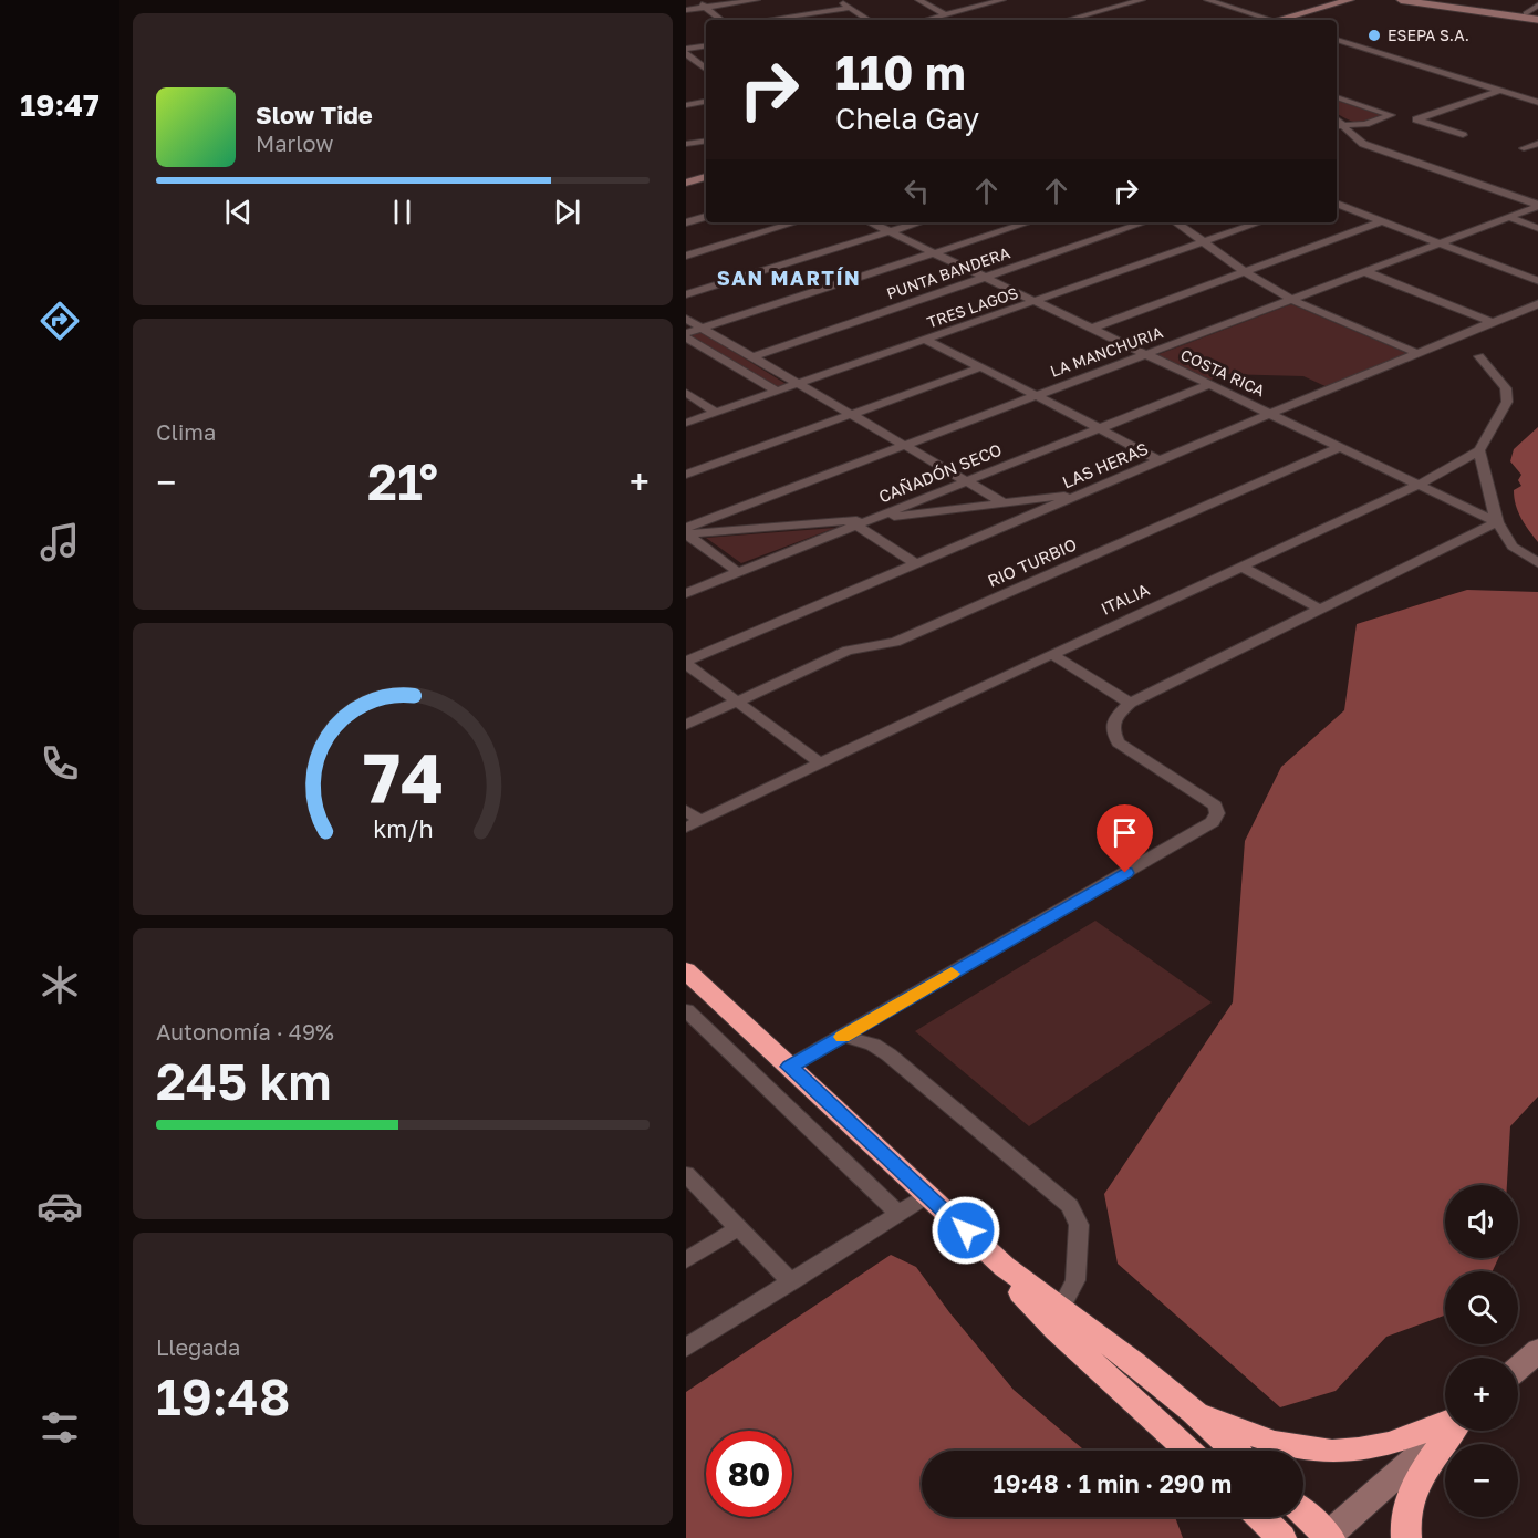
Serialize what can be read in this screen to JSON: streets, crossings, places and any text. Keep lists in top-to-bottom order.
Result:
{
  "streets": {
    "street": [
      "PUNTA BANDERA",
      "TRES LAGOS",
      "LA MANCHURIA",
      "COSTA RICA",
      "LAS HERAS",
      "CAÑADÓN SECO",
      "RIO TURBIO",
      "ITALIA"
    ]
  },
  "crossings": [
    ["PUNTA BANDERA", "COSTA RICA"],
    ["TRES LAGOS", "COSTA RICA"],
    ["LA MANCHURIA", "COSTA RICA"],
    ["COSTA RICA", "LAS HERAS"],
    ["COSTA RICA", "CAÑADÓN SECO"],
    ["COSTA RICA", "RIO TURBIO"],
    ["COSTA RICA", "ITALIA"]
  ],
  "districts": ["SAN MARTÍN"],
  "places": ["ESEPA S.A."],
  "page": {
    "tabs": "19:47",
    "turn": ["110 m", "Chela Gay"],
    "song": ["Slow Tide", "Marlow"],
    "tile": [
      "Clima",
      ["Autonomía · 49%", "245 km"],
      ["Llegada", "19:48"]
    ],
    "heat": ["−", "21°", "+"],
    "map_buttons": ["+", "−"],
    "limit": "80",
    "trip": "19:48 · 1 min · 290 m",
    "gauge": ["74", "km/h"]
  }
}
